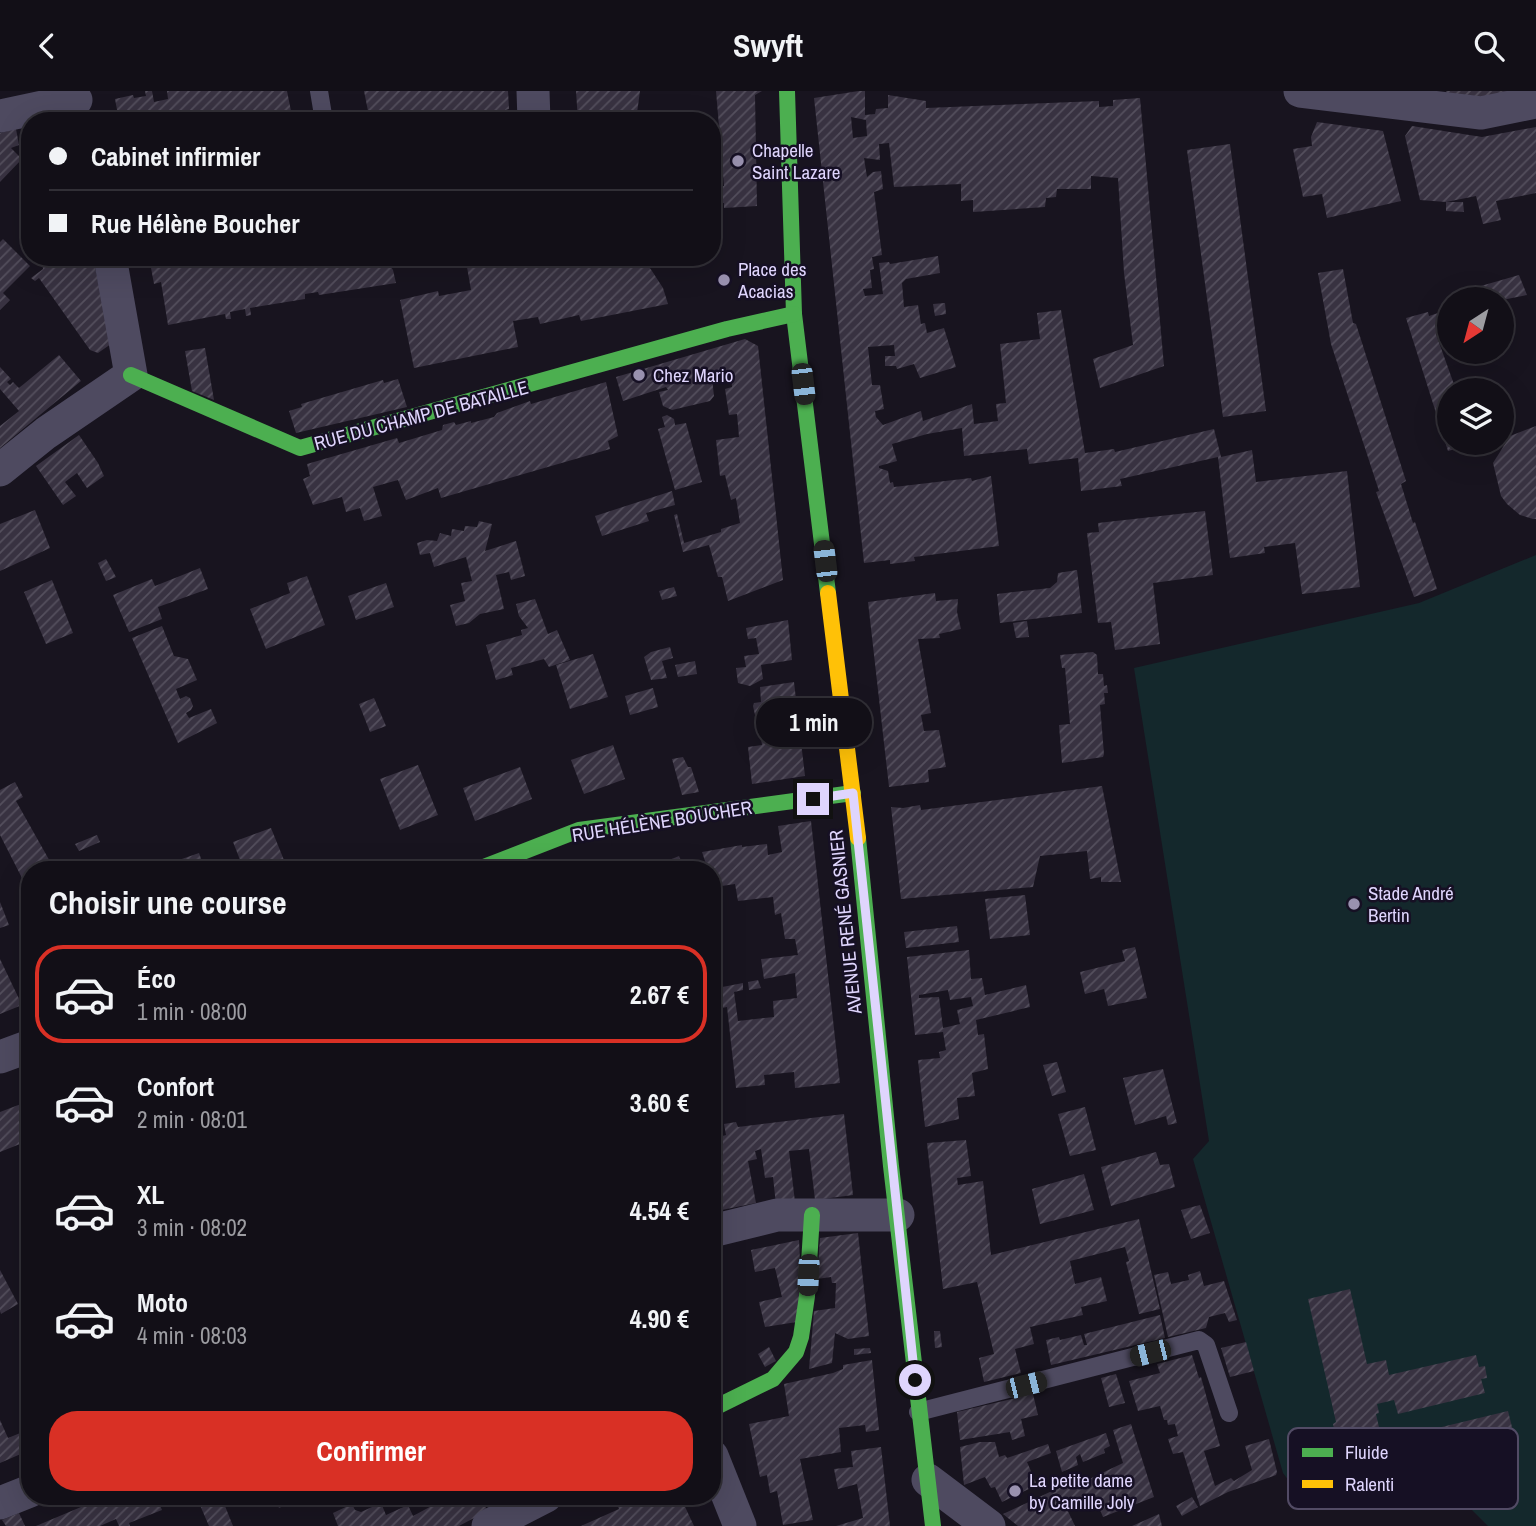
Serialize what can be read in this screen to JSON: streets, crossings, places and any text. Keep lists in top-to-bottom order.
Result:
{
  "streets": {
    "main road": ["RUE DU CHAMP DE BATAILLE", "RUE HÉLÈNE BOUCHER", "AVENUE RENÉ GASNIER"]
  },
  "crossings": [
    ["RUE DU CHAMP DE BATAILLE", "AVENUE RENÉ GASNIER"],
    ["RUE HÉLÈNE BOUCHER", "AVENUE RENÉ GASNIER"]
  ],
  "places": [
    "Chapelle Saint Lazare",
    "Place des Acacias",
    "Chez Mario",
    "Stade André Bertin",
    "La petite dame by Camille Joly"
  ],
  "legend": ["Fluide", "Ralenti"],
  "north": "bottom left",
  "page": {
    "header": "Swyft",
    "banner": ["Cabinet infirmier", "Rue Hélène Boucher"],
    "bubble": "1 min",
    "heading": "Choisir une course",
    "list": [
      {
        "name": "Éco",
        "note": "1 min · 08:00",
        "value": "2.67 €"
      },
      {
        "name": "Confort",
        "note": "2 min · 08:01",
        "value": "3.60 €"
      },
      {
        "name": "XL",
        "note": "3 min · 08:02",
        "value": "4.54 €"
      },
      {
        "name": "Moto",
        "note": "4 min · 08:03",
        "value": "4.90 €"
      }
    ],
    "buttons": "Confirmer"
  }
}
